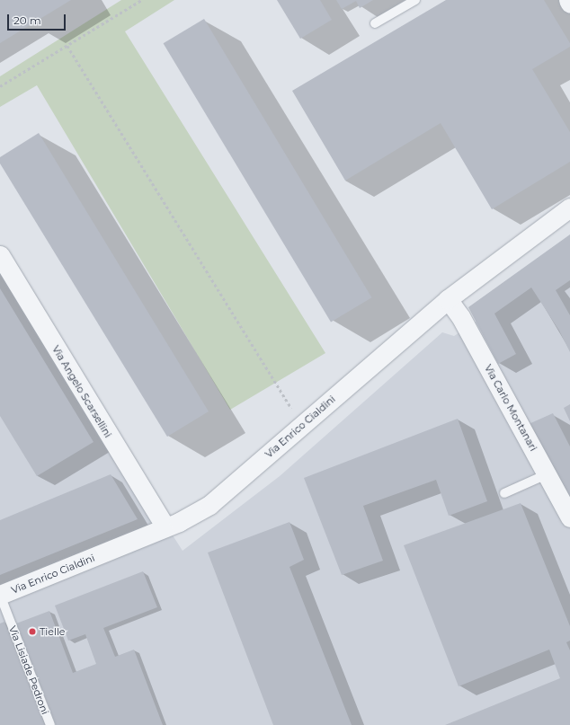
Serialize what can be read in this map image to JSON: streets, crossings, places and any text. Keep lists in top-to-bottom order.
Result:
{
  "streets": {
    "street": ["Via Angelo Scarsellini", "Via Carlo Montanari", "Via Enrico Cialdini"],
    "lane": ["Via Lisiade Pedroni"]
  },
  "crossings": [
    ["Via Angelo Scarsellini", "Via Enrico Cialdini"],
    ["Via Carlo Montanari", "Via Enrico Cialdini"],
    ["Via Enrico Cialdini", "Via Lisiade Pedroni"]
  ],
  "places": ["Tielle"],
  "scale_bar": "20 m"
}
